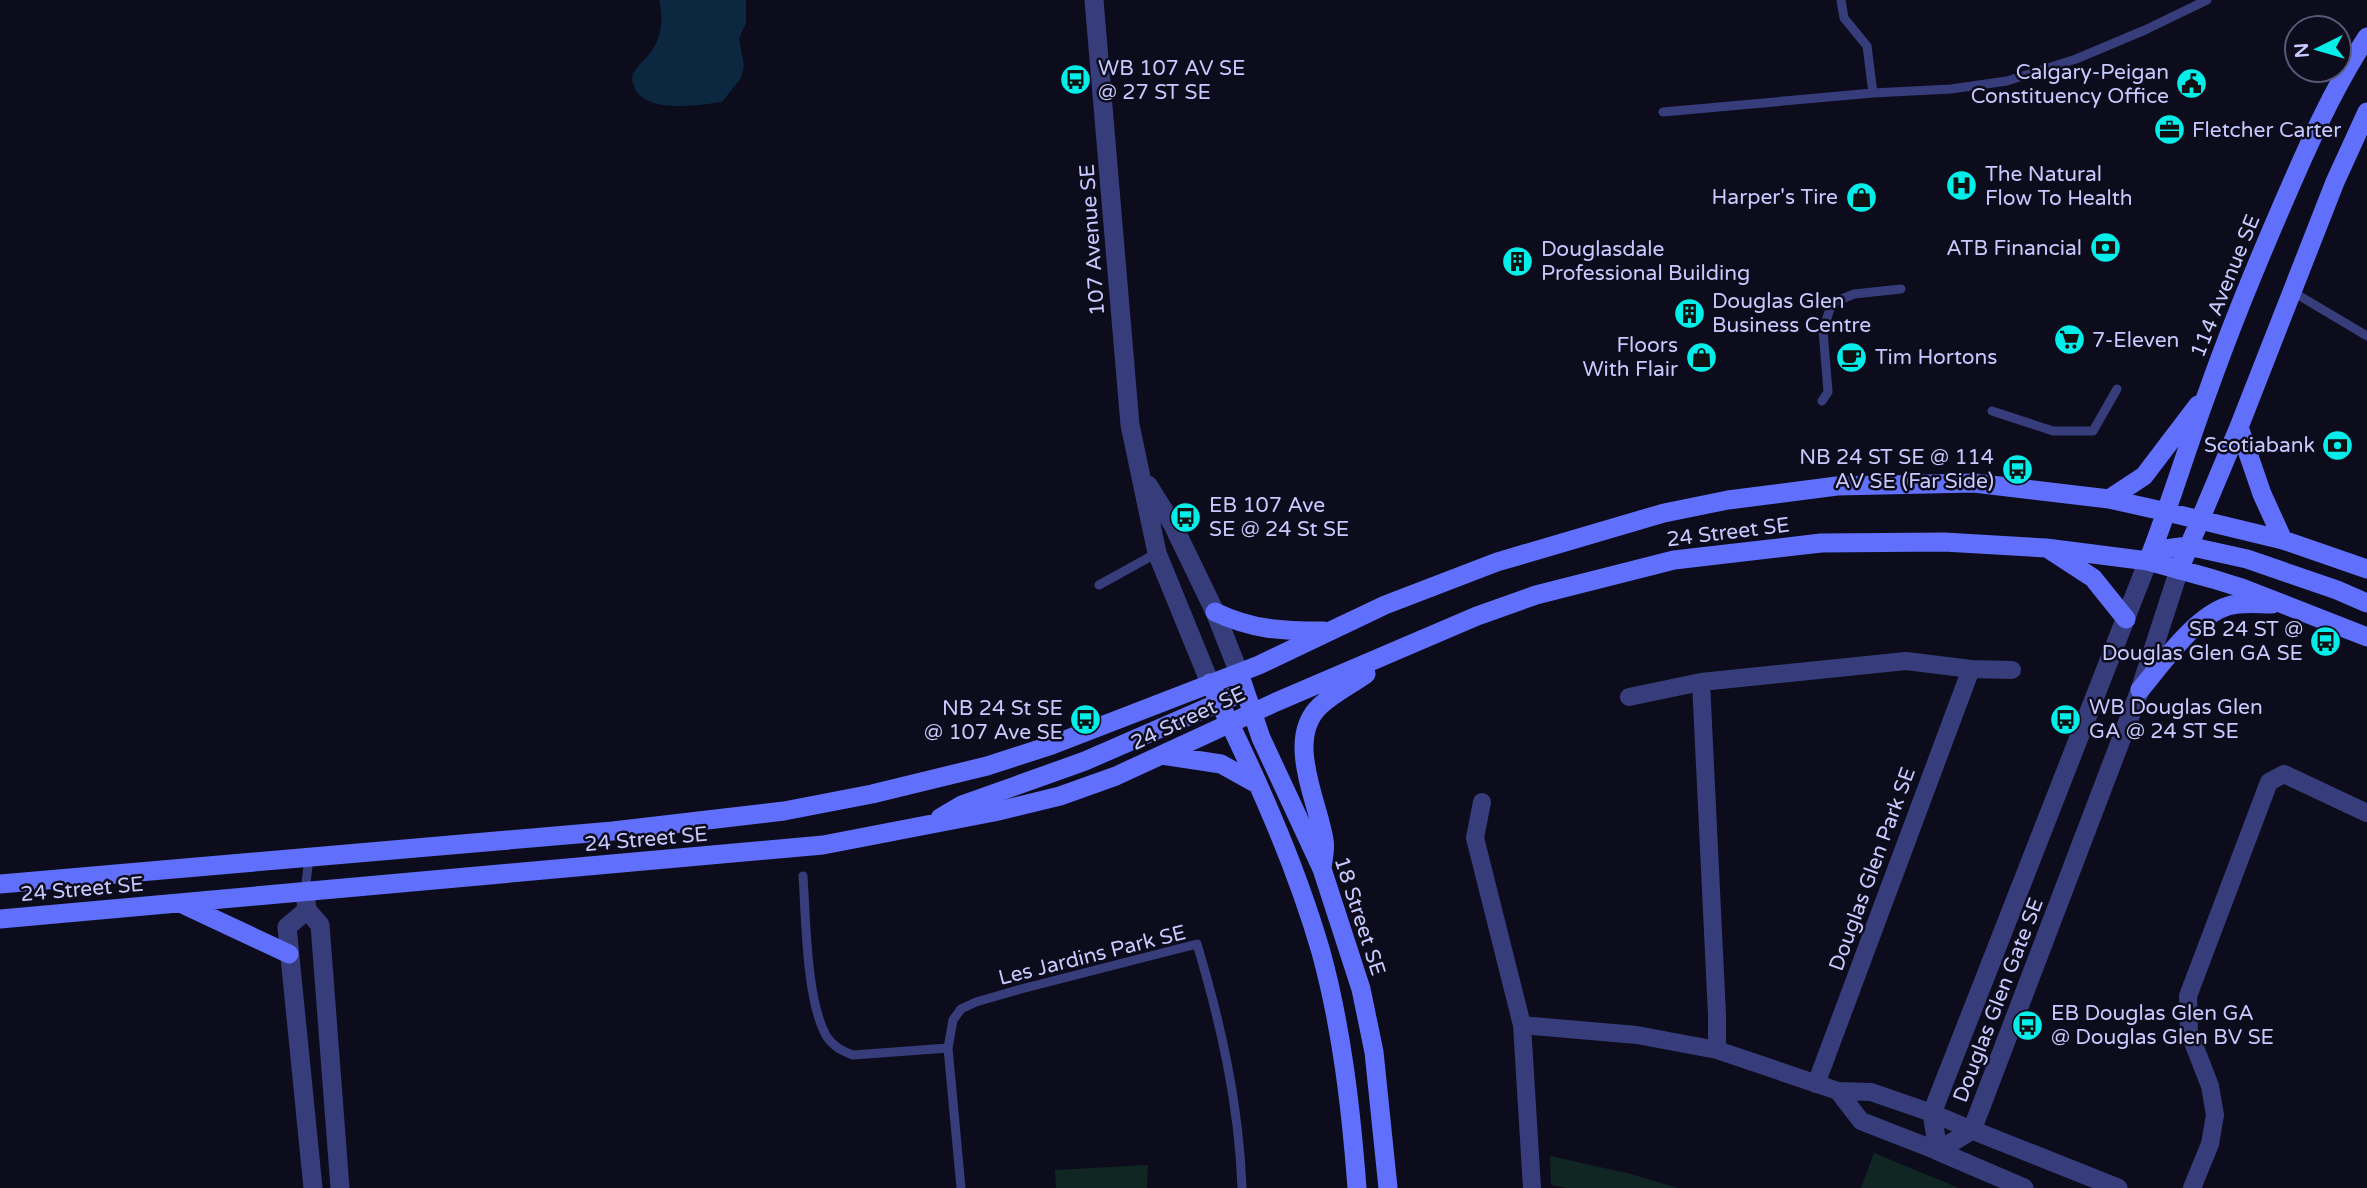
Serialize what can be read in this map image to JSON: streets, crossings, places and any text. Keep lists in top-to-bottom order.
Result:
{
  "streets": {
    "main road": ["114 Avenue SE", "24 Street SE", "18 Street SE"],
    "street": ["107 Avenue SE", "Douglas Glen Park SE", "Douglas Glen Gate SE"],
    "lane": ["Les Jardins Park SE"]
  },
  "crossings": [
    ["107 Avenue SE", "24 Street SE"],
    ["107 Avenue SE", "18 Street SE"],
    ["114 Avenue SE", "24 Street SE"],
    ["114 Avenue SE", "Douglas Glen Gate SE"],
    ["24 Street SE", "18 Street SE"],
    ["24 Street SE", "Douglas Glen Gate SE"]
  ],
  "places": {
    "bus stop": [
      "WB 107 AV SE @ 27 ST SE",
      "NB 24 ST SE @ 114 AV SE (Far Side)",
      "EB 107 Ave SE @ 24 St SE",
      "SB 24 ST @ Douglas Glen GA SE",
      "WB Douglas Glen GA @ 24 ST SE",
      "NB 24 St SE @ 107 Ave SE",
      "EB Douglas Glen GA @ Douglas Glen BV SE"
    ],
    "public building": ["Calgary-Peigan Constituency Office"],
    "office": ["Fletcher Carter"],
    "hospital": ["The Natural Flow To Health"],
    "shop": ["Harper's Tire", "Floors With Flair"],
    "bank": ["ATB Financial", "Scotiabank"],
    "building": ["Douglasdale Professional Building", "Douglas Glen Business Centre"],
    "supermarket": ["7-Eleven"],
    "cafe": ["Tim Hortons"]
  },
  "north": "left"
}
